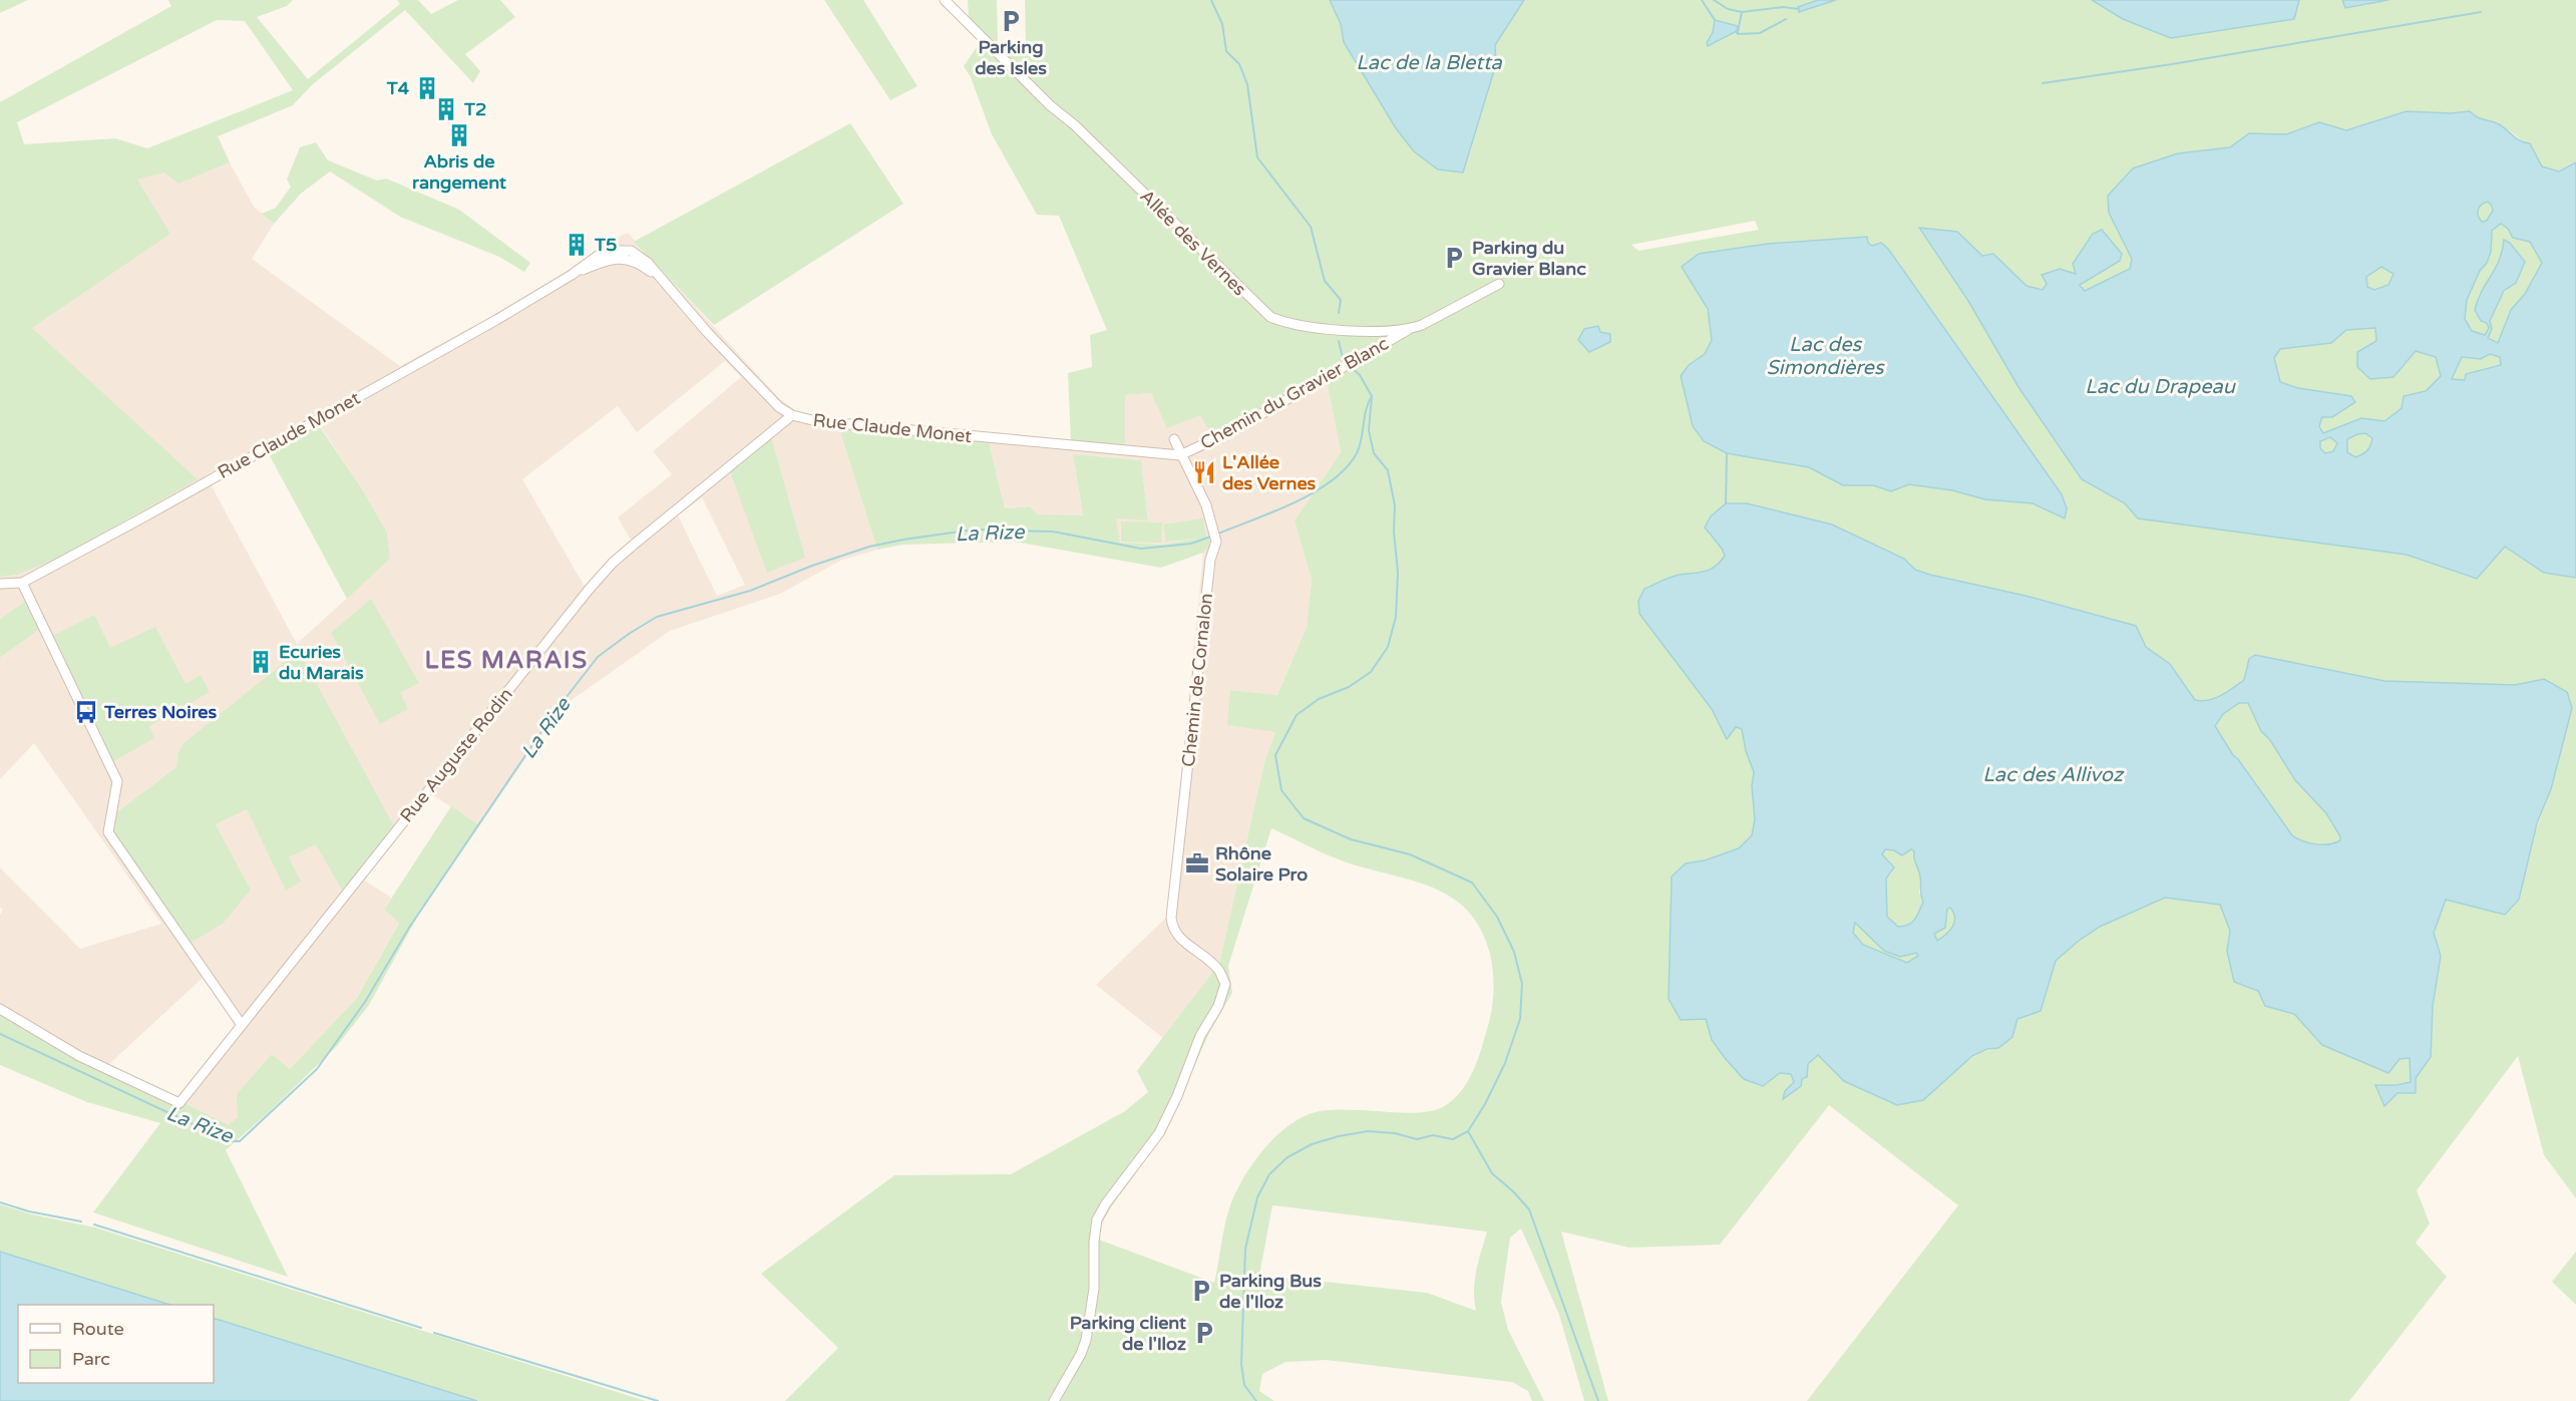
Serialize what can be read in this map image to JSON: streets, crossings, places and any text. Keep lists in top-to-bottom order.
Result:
{
  "streets": {
    "street": [
      "Allée des Vernes",
      "Chemin du Gravier Blanc",
      "Rue Claude Monet",
      "Chemin de Cornalon",
      "Rue Auguste Rodin"
    ]
  },
  "crossings": [
    ["Allée des Vernes", "Chemin du Gravier Blanc"],
    ["Chemin du Gravier Blanc", "Rue Claude Monet"],
    ["Chemin du Gravier Blanc", "Chemin de Cornalon"],
    ["Rue Claude Monet", "Chemin de Cornalon"],
    ["Rue Claude Monet", "Rue Auguste Rodin"]
  ],
  "districts": ["LES MARAIS"],
  "water": [
    "Lac de la Bletta",
    "Lac des Simondières",
    "Lac du Drapeau",
    "La Rize",
    "Lac des Allivoz"
  ],
  "places": {
    "parking": [
      "Parking des Isles",
      "Parking du Gravier Blanc",
      "Parking Bus de l'Iloz",
      "Parking client de l'Iloz"
    ],
    "building": [
      "T4",
      "T2",
      "Abris de rangement",
      "T5",
      "Ecuries du Marais"
    ],
    "restaurant": ["L'Allée des Vernes"],
    "bus stop": ["Terres Noires"],
    "office": ["Rhône Solaire Pro"]
  },
  "legend": ["Route", "Parc"]
}
